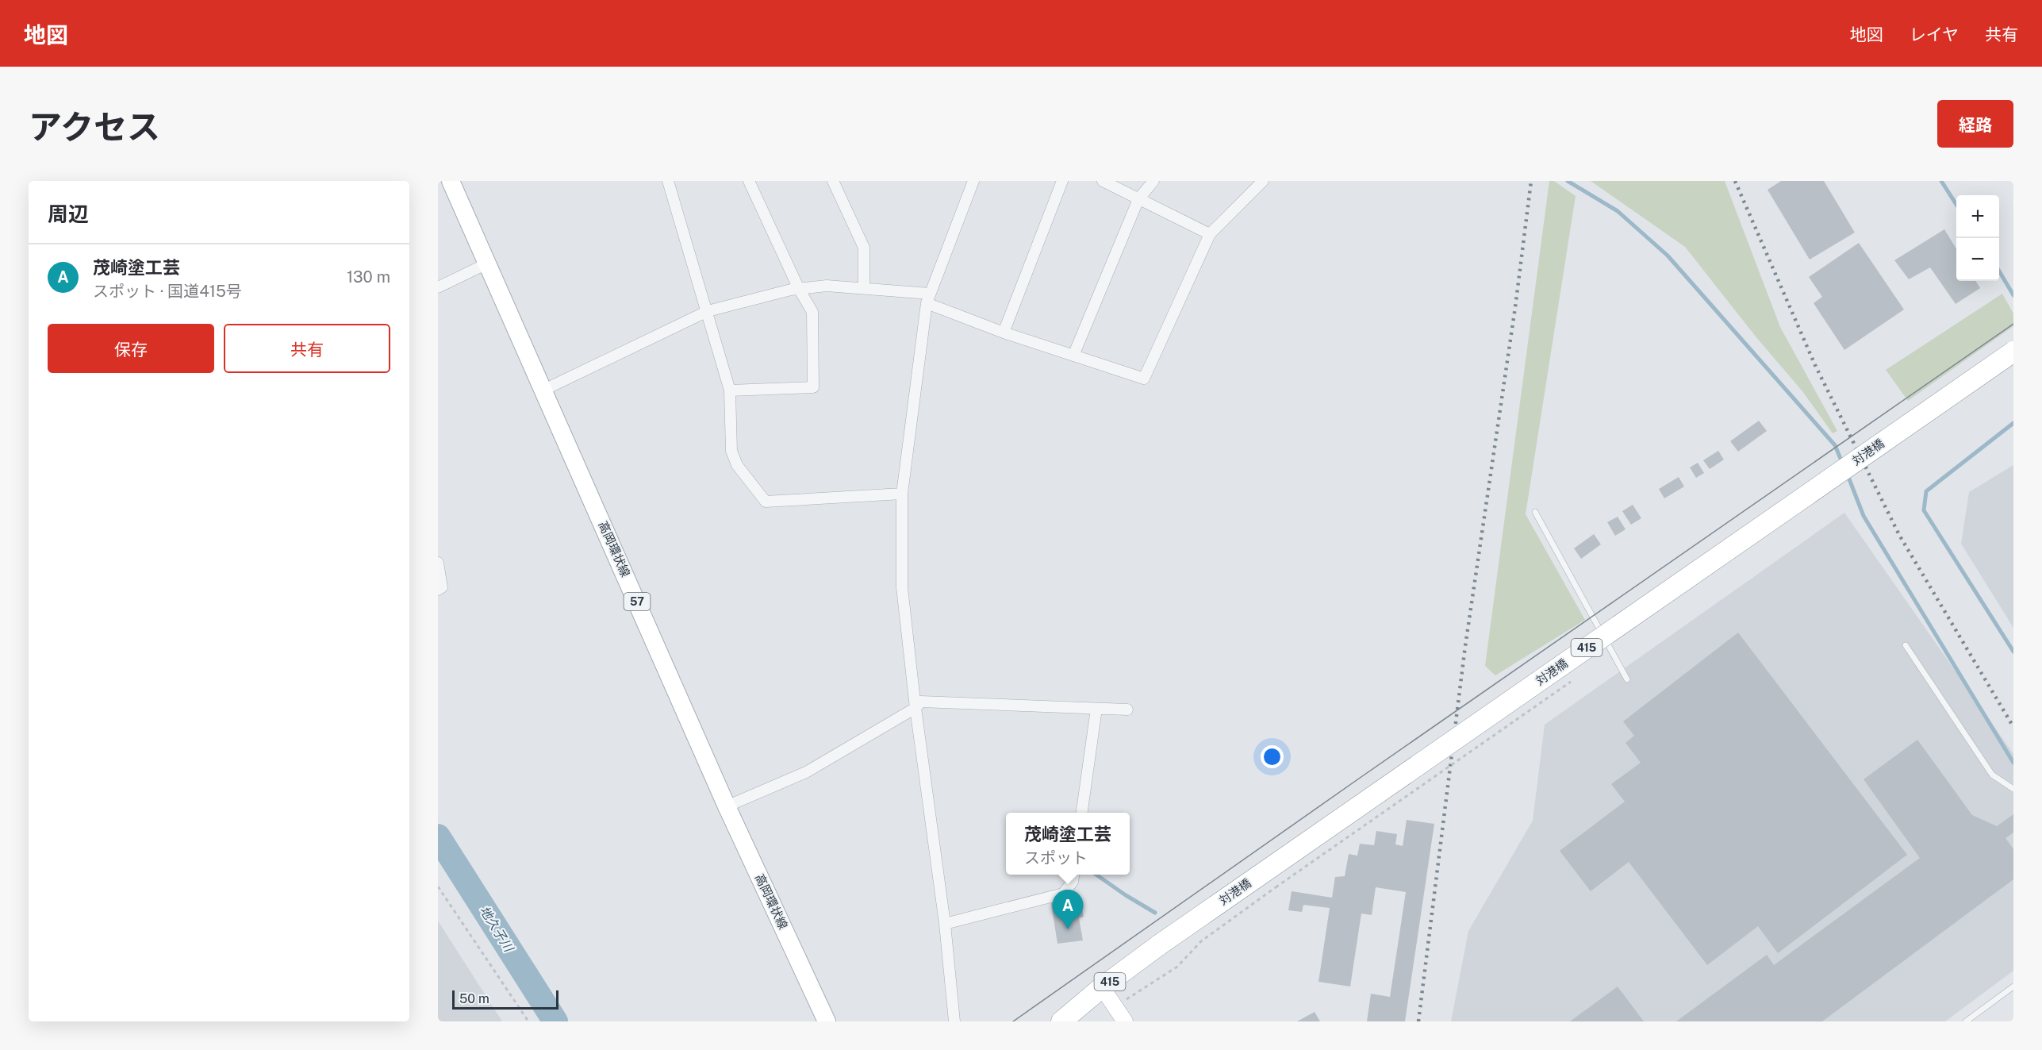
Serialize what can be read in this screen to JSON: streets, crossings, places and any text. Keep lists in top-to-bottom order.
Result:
{
  "streets": {
    "highway": ["対港橋", "415"],
    "main road": ["高岡環状線", "57"]
  },
  "crossings": [
    ["対港橋", "415"]
  ],
  "water": ["地久子川"],
  "scale_bar": "50 m",
  "page": {
    "header": "地図",
    "nav": ["地図", "レイヤ", "共有"],
    "title": "アクセス",
    "buttons": [
      "経路",
      ["保存", "共有"]
    ],
    "heading": "周辺",
    "map_buttons": ["+", "−"],
    "list": [
      {
        "mark": "A",
        "name": "茂崎塗工芸",
        "note": "スポット · 国道415号",
        "value": "130 m"
      }
    ],
    "popup": ["茂崎塗工芸", "スポット"],
    "pins": "A",
    "scale": "50 m"
  }
}
